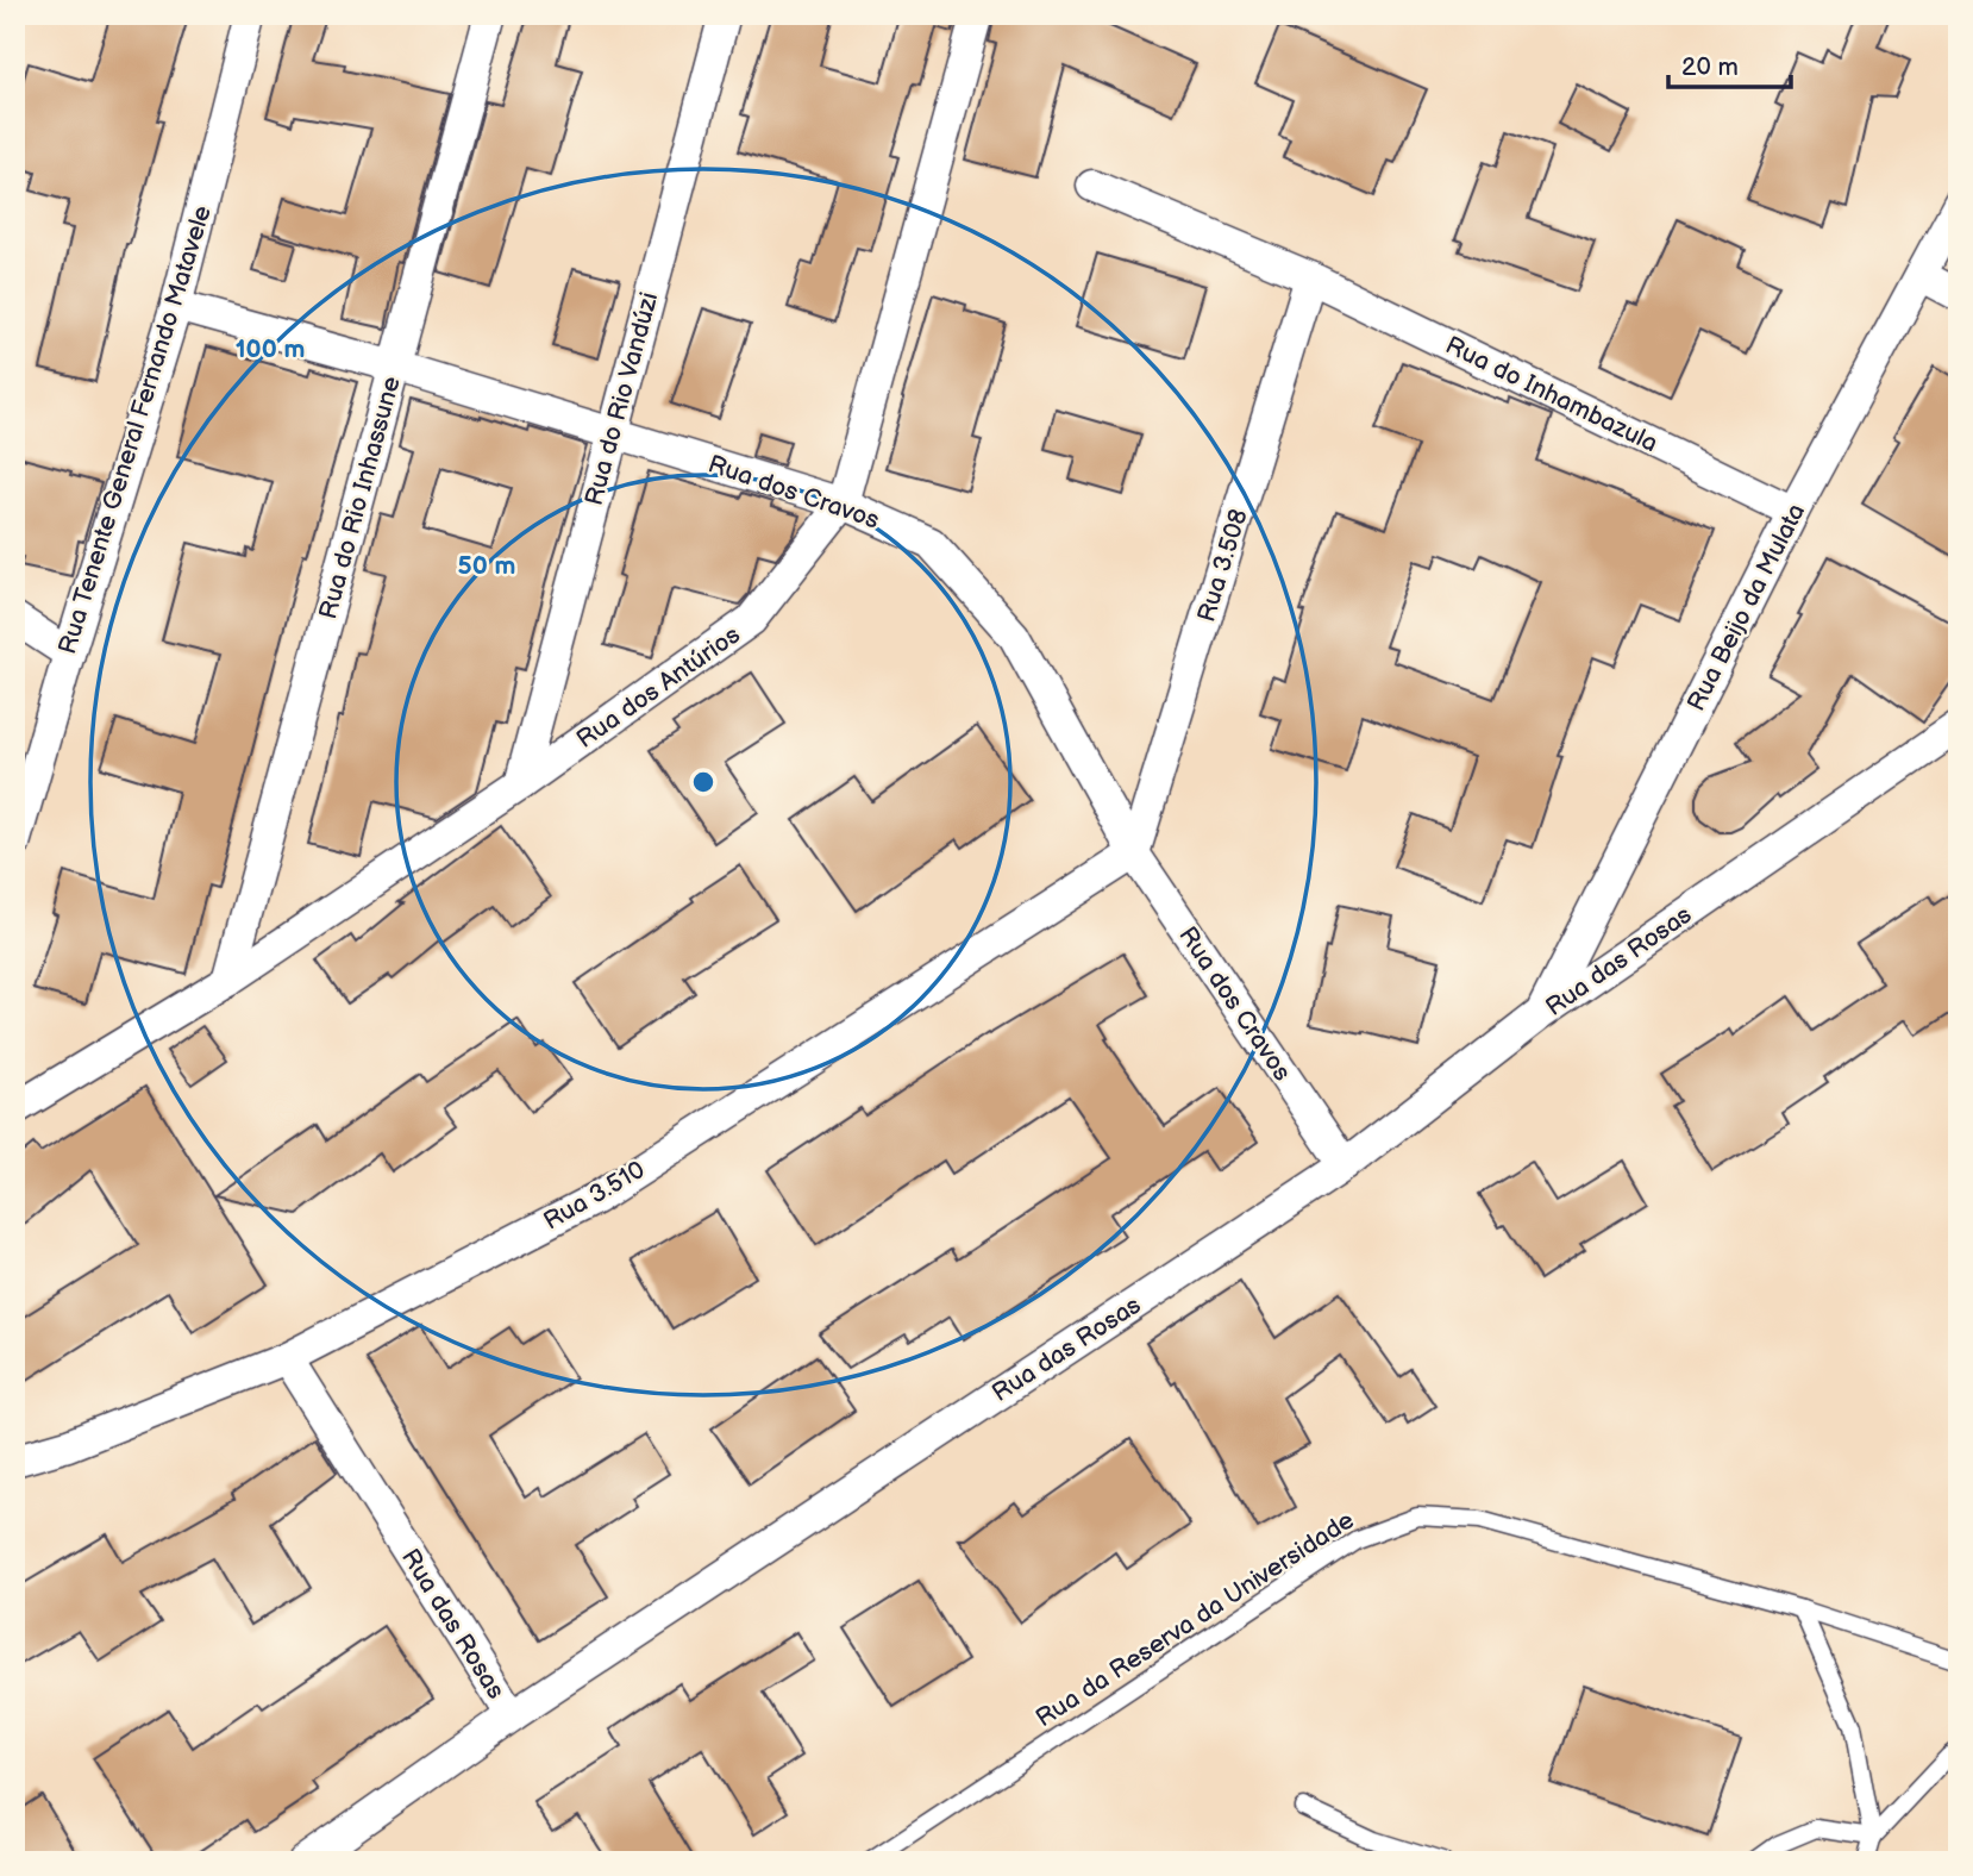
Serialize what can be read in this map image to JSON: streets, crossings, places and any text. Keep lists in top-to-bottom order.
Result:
{
  "streets": {
    "street": [
      "Rua do Inhambazula",
      "Rua do Rio Vandúzi",
      "Rua Tenente General Fernando Matavele",
      "Rua dos Cravos",
      "Rua do Rio Inhassune",
      "Rua 3.508",
      "Rua Beijo da Mulata",
      "Rua dos Antúrios",
      "Rua das Rosas",
      "Rua 3.510"
    ],
    "lane": ["Rua da Reserva da Universidade"]
  },
  "crossings": [
    ["Rua do Inhambazula", "Rua 3.508"],
    ["Rua do Inhambazula", "Rua Beijo da Mulata"],
    ["Rua do Rio Vandúzi", "Rua dos Cravos"],
    ["Rua do Rio Vandúzi", "Rua dos Antúrios"],
    ["Rua Tenente General Fernando Matavele", "Rua dos Cravos"],
    ["Rua dos Cravos", "Rua do Rio Inhassune"],
    ["Rua dos Cravos", "Rua 3.508"],
    ["Rua dos Cravos", "Rua dos Antúrios"],
    ["Rua dos Cravos", "Rua das Rosas"],
    ["Rua dos Cravos", "Rua 3.510"],
    ["Rua do Rio Inhassune", "Rua dos Antúrios"],
    ["Rua 3.508", "Rua 3.510"],
    ["Rua Beijo da Mulata", "Rua das Rosas"],
    ["Rua das Rosas", "Rua 3.510"]
  ],
  "scale_bar": "20 m",
  "rings": ["100 m", "50 m"]
}
